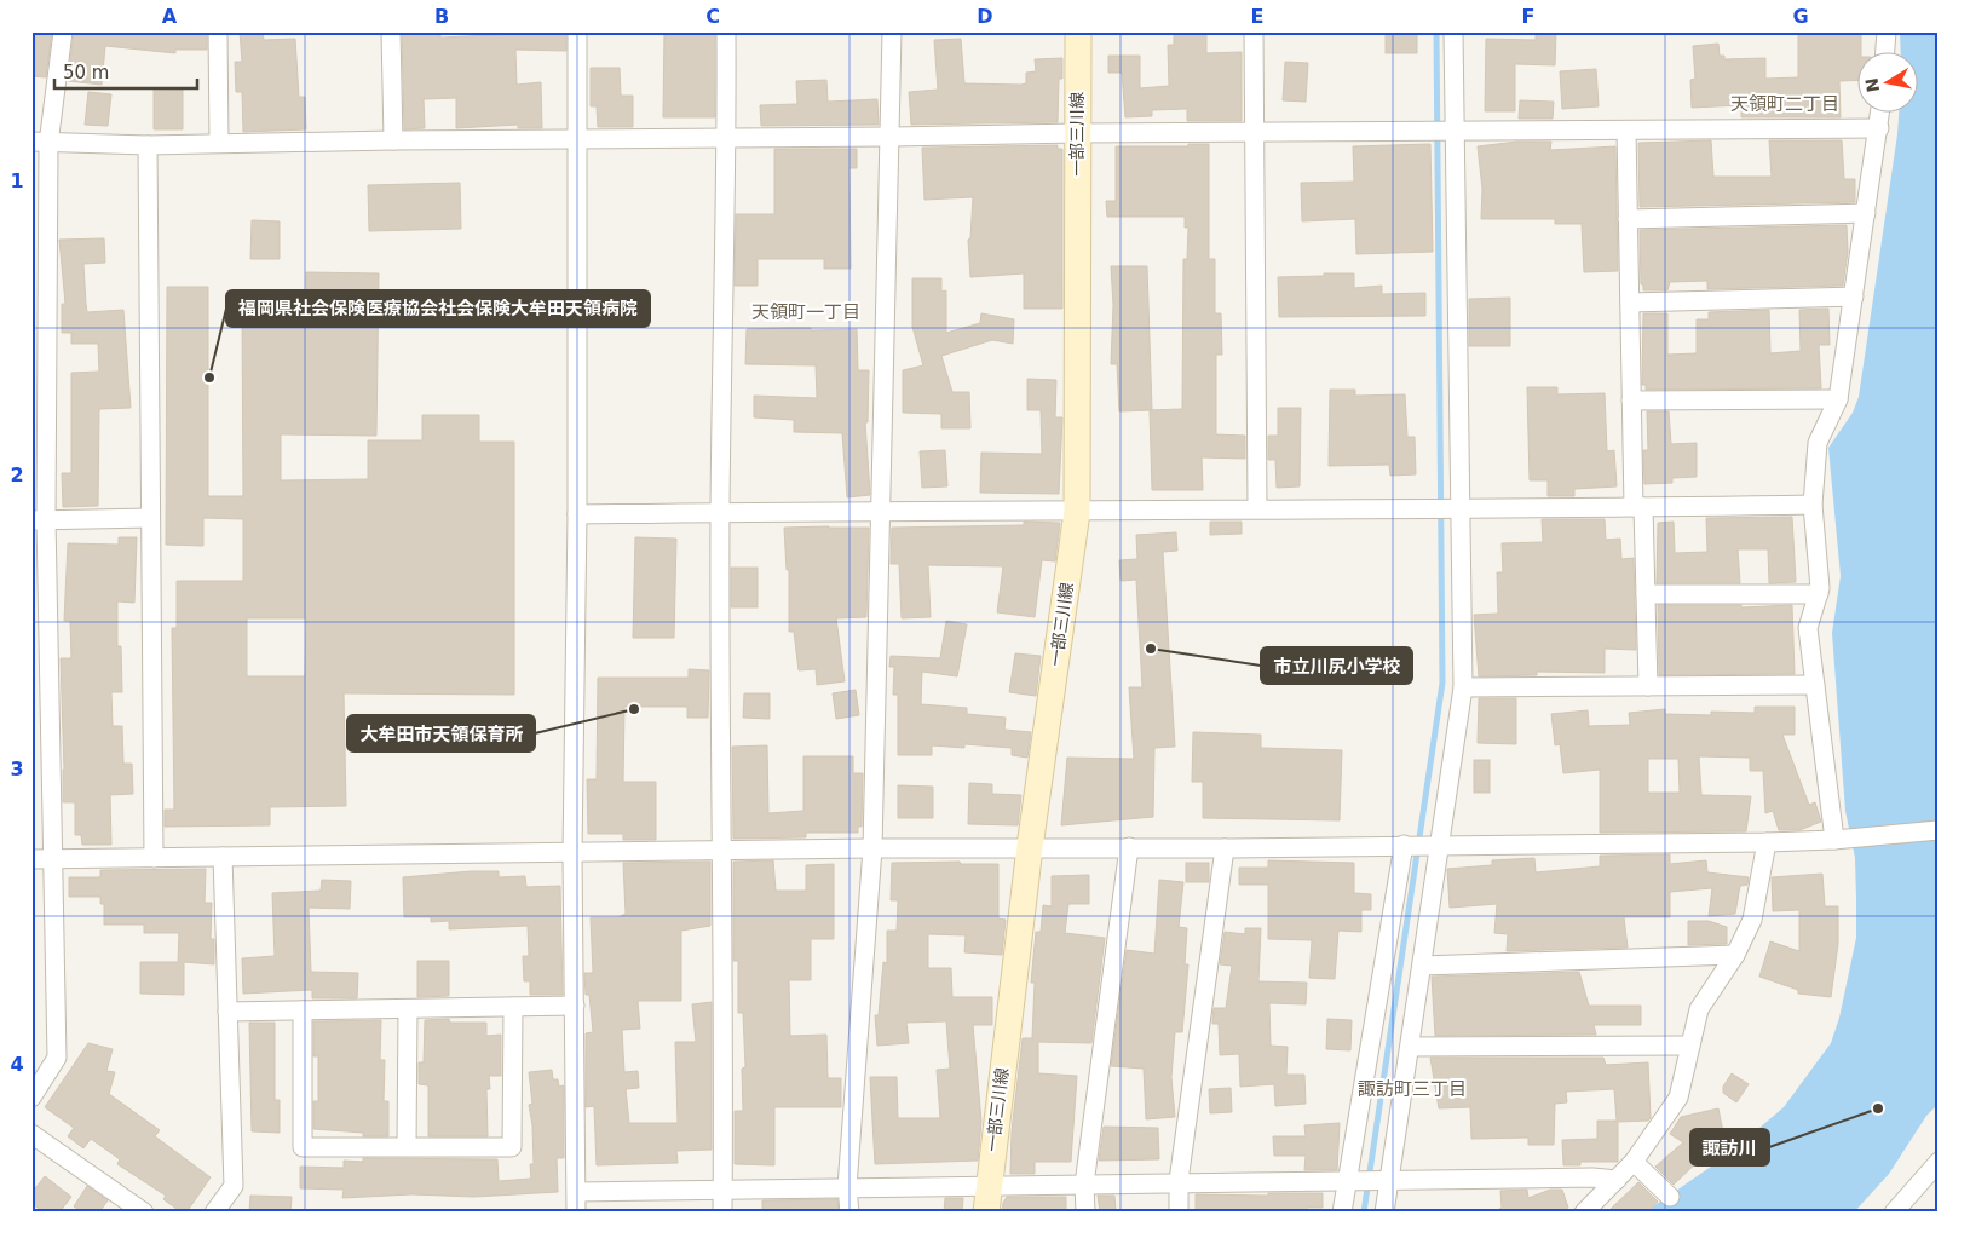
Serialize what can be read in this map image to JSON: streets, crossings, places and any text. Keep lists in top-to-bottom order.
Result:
{
  "streets": {
    "main road": ["一部三川線"]
  },
  "districts": ["天領町二丁目", "天領町一丁目", "諏訪町三丁目"],
  "places": [
    "福岡県社会保険医療協会社会保険大牟田天領病院",
    "市立川尻小学校",
    "大牟田市天領保育所",
    "諏訪川"
  ],
  "scale_bar": "50 m",
  "north": "left",
  "grid": {
    "columns": [
      "A",
      "B",
      "C",
      "D",
      "E",
      "F",
      "G"
    ],
    "rows": [
      "1",
      "2",
      "3",
      "4"
    ]
  }
}
